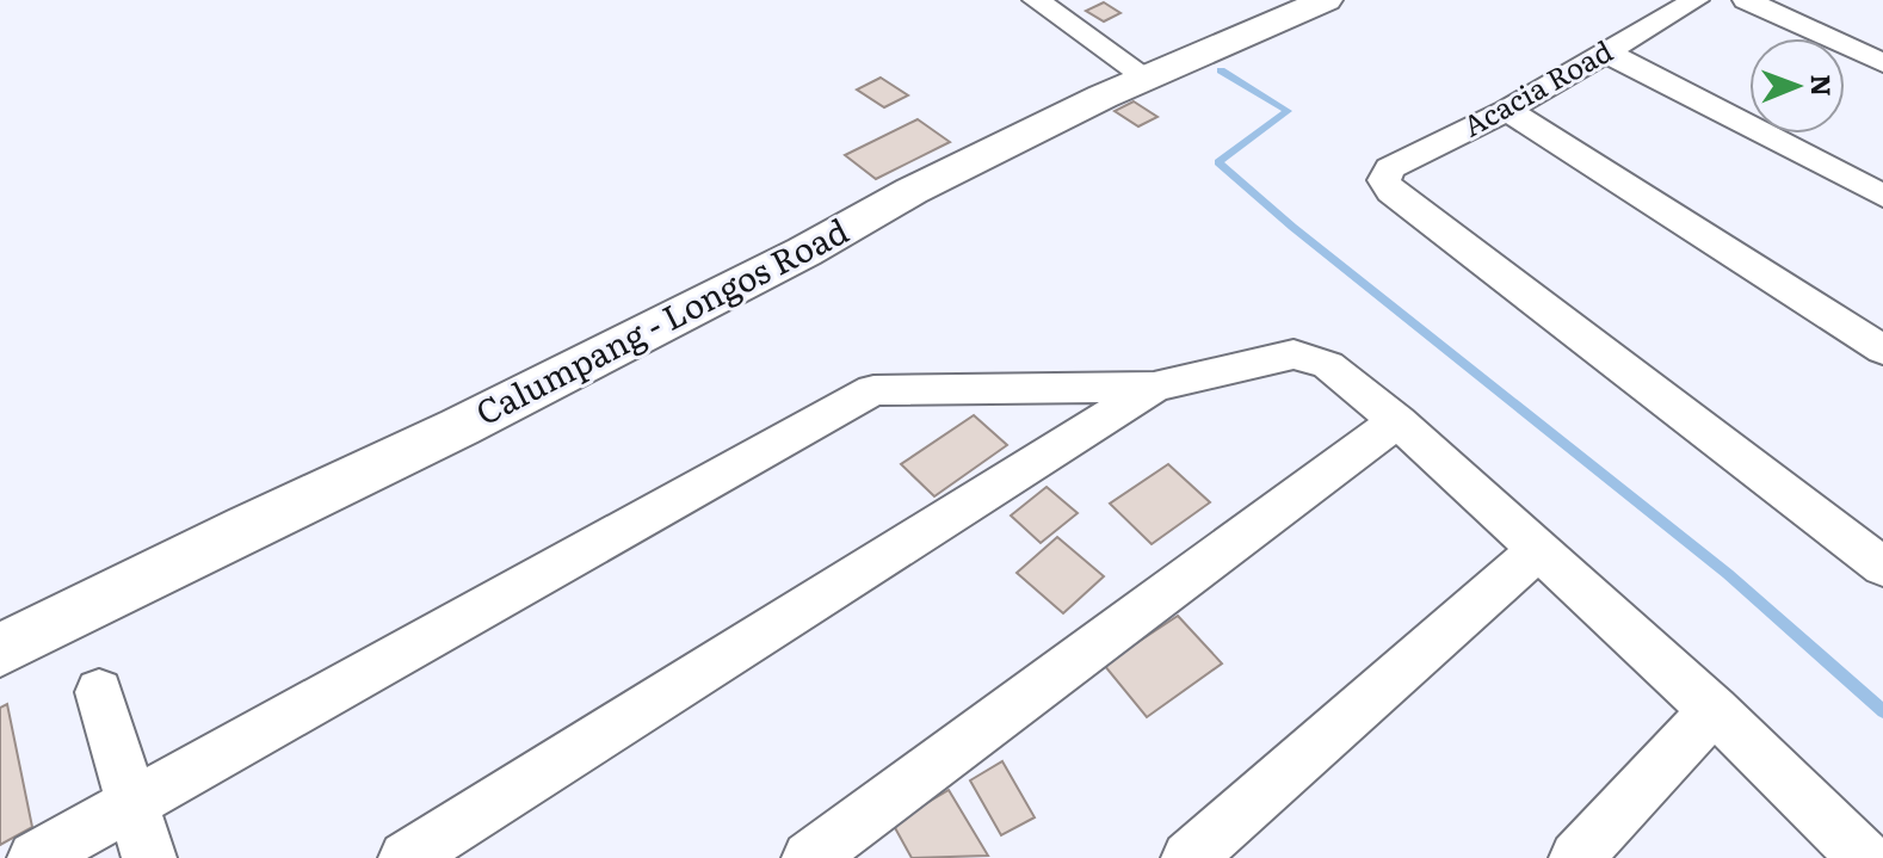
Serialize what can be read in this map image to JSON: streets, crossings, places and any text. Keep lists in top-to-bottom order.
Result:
{
  "streets": {
    "street": ["Acacia Road", "Calumpang - Longos Road"]
  },
  "north": "right"
}
